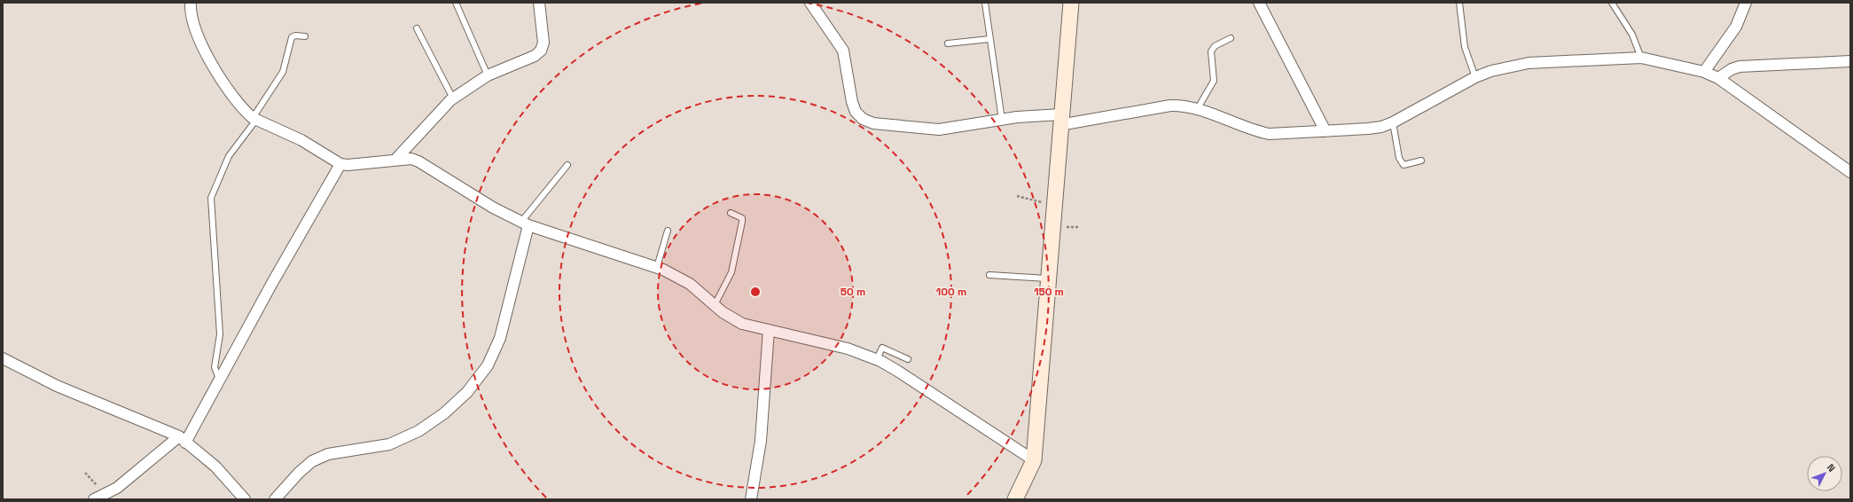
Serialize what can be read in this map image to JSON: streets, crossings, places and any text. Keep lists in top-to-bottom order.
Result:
{
  "north": "top right",
  "rings": ["50 m", "100 m", "150 m"]
}
